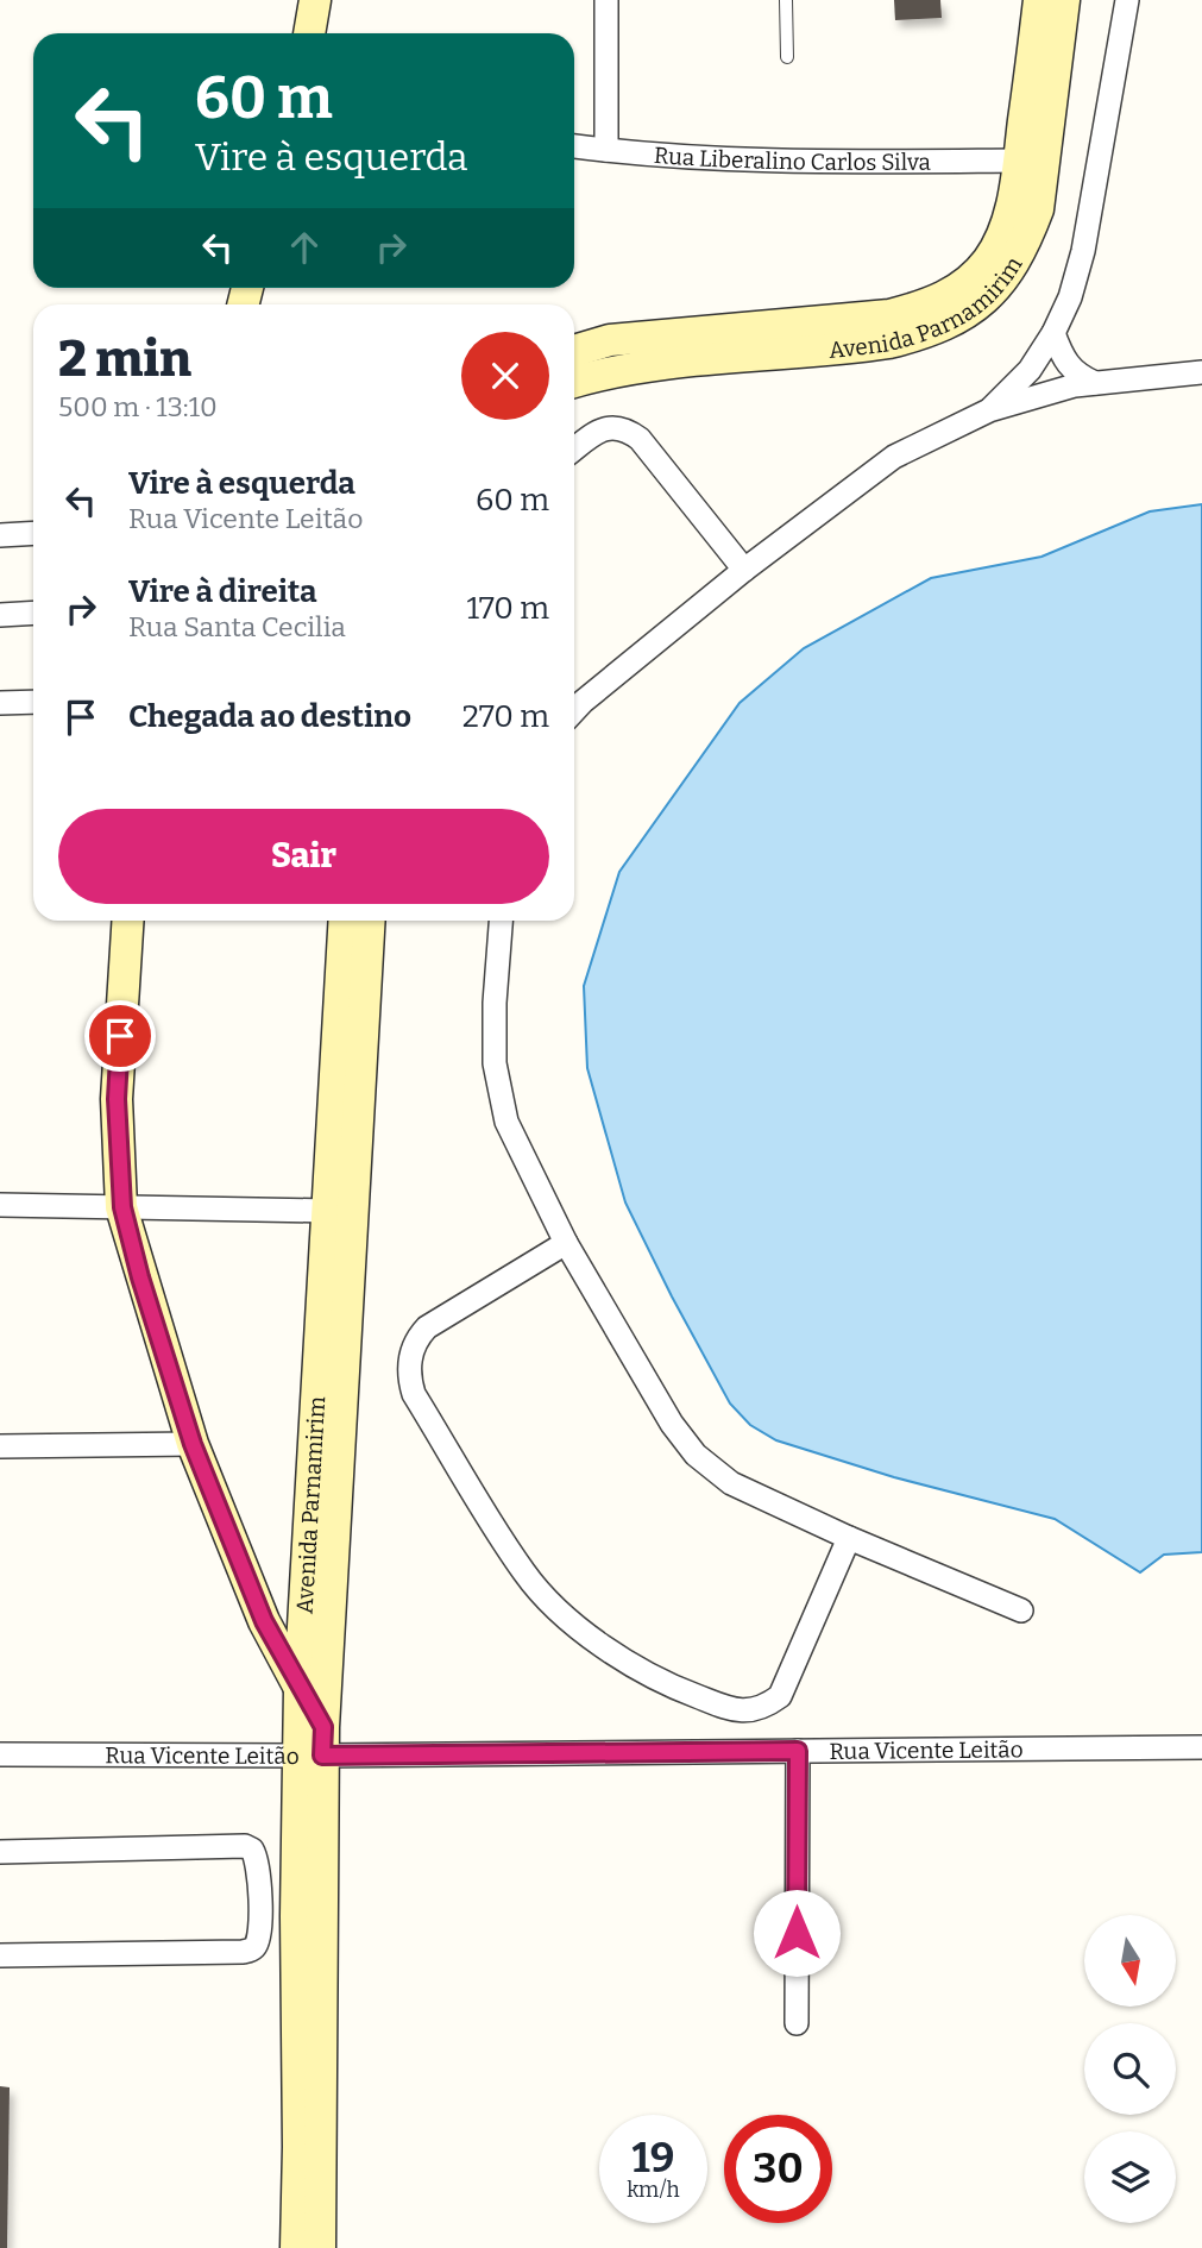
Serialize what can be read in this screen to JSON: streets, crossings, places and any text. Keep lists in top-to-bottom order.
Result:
{
  "streets": {
    "street": ["Rua Liberalino Carlos Silva", "Avenida Parnamirim", "Rua Vicente Leitão"]
  },
  "crossings": [
    ["Rua Liberalino Carlos Silva", "Avenida Parnamirim"],
    ["Avenida Parnamirim", "Rua Vicente Leitão"]
  ],
  "north": "bottom",
  "page": {
    "turn": ["60 m", "Vire à esquerda"],
    "heading": ["2 min", "500 m · 13:10"],
    "list": [
      {
        "name": "Vire à esquerda",
        "note": "Rua Vicente Leitão",
        "value": "60 m"
      },
      {
        "name": "Vire à direita",
        "note": "Rua Santa Cecilia",
        "value": "170 m"
      },
      {
        "name": "Chegada ao destino",
        "value": "270 m"
      }
    ],
    "buttons": "Sair",
    "speed": "19 km/h",
    "limit": "30"
  }
}
